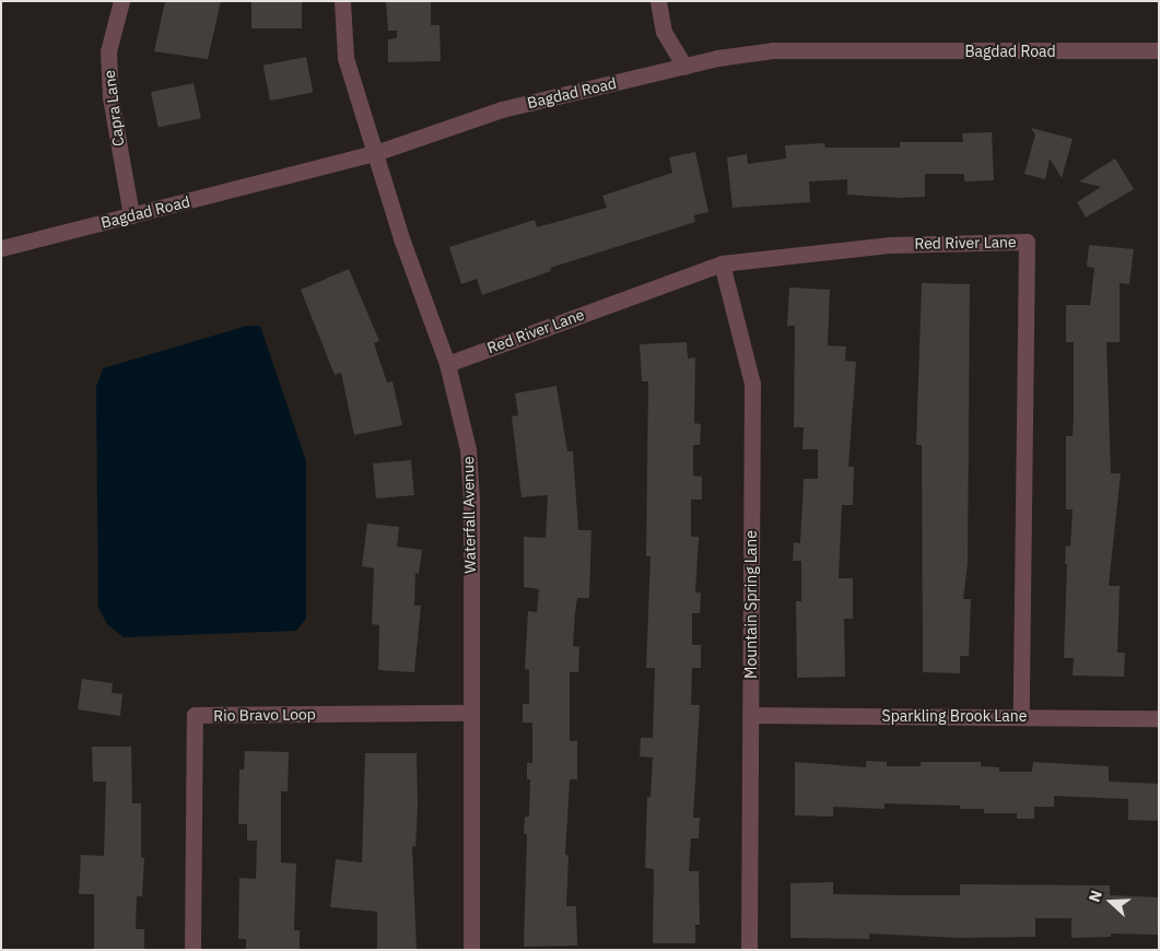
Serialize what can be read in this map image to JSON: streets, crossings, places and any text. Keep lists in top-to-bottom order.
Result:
{
  "streets": {
    "street": [
      "Bagdad Road",
      "Capra Lane",
      "Red River Lane",
      "Waterfall Avenue",
      "Mountain Spring Lane",
      "Rio Bravo Loop",
      "Sparkling Brook Lane"
    ]
  },
  "crossings": [
    ["Bagdad Road", "Capra Lane"],
    ["Bagdad Road", "Waterfall Avenue"],
    ["Red River Lane", "Waterfall Avenue"],
    ["Red River Lane", "Mountain Spring Lane"],
    ["Red River Lane", "Sparkling Brook Lane"],
    ["Waterfall Avenue", "Rio Bravo Loop"],
    ["Mountain Spring Lane", "Sparkling Brook Lane"]
  ],
  "north": "left"
}
